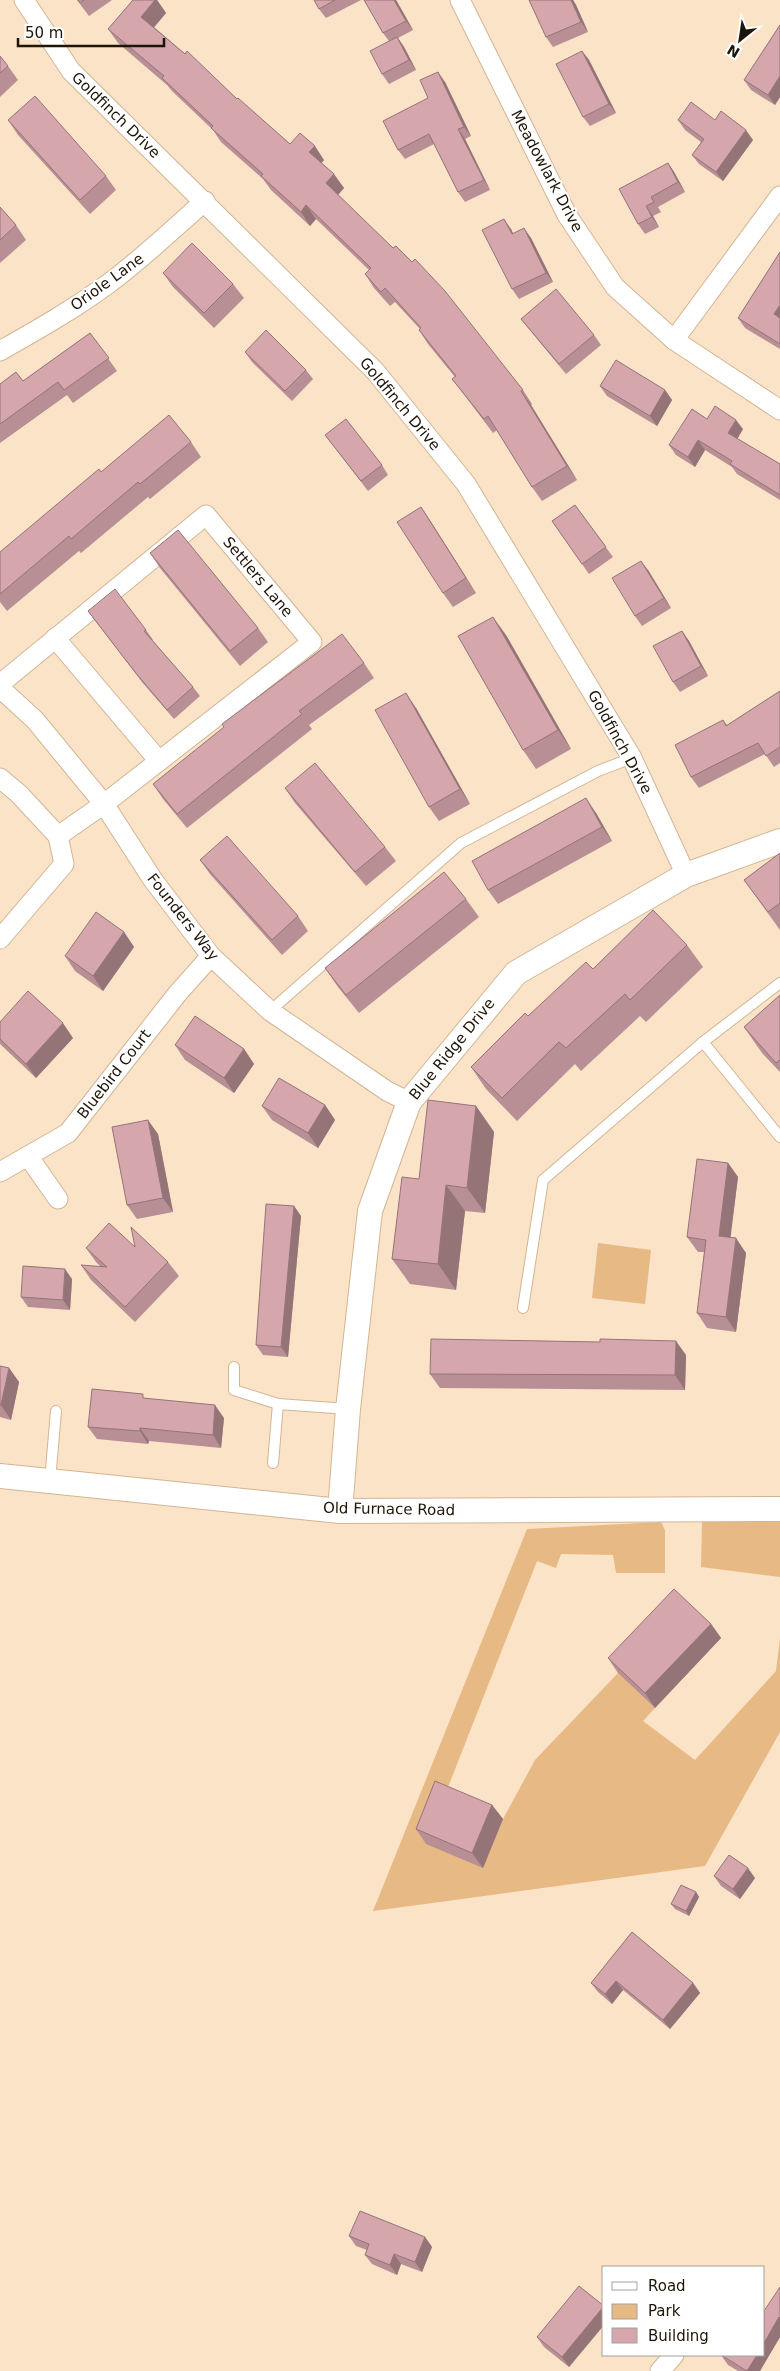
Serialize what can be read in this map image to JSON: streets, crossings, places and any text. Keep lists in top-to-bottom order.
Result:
{
  "streets": {
    "street": [
      "Goldfinch Drive",
      "Meadowlark Drive",
      "Oriole Lane",
      "Settlers Lane",
      "Founders Way",
      "Blue Ridge Drive",
      "Bluebird Court",
      "Old Furnace Road"
    ]
  },
  "crossings": [
    ["Goldfinch Drive", "Oriole Lane"],
    ["Goldfinch Drive", "Blue Ridge Drive"],
    ["Settlers Lane", "Founders Way"],
    ["Founders Way", "Blue Ridge Drive"],
    ["Founders Way", "Bluebird Court"],
    ["Blue Ridge Drive", "Old Furnace Road"]
  ],
  "legend": ["Road", "Park", "Building"],
  "scale_bar": "50 m",
  "north": "bottom left"
}
